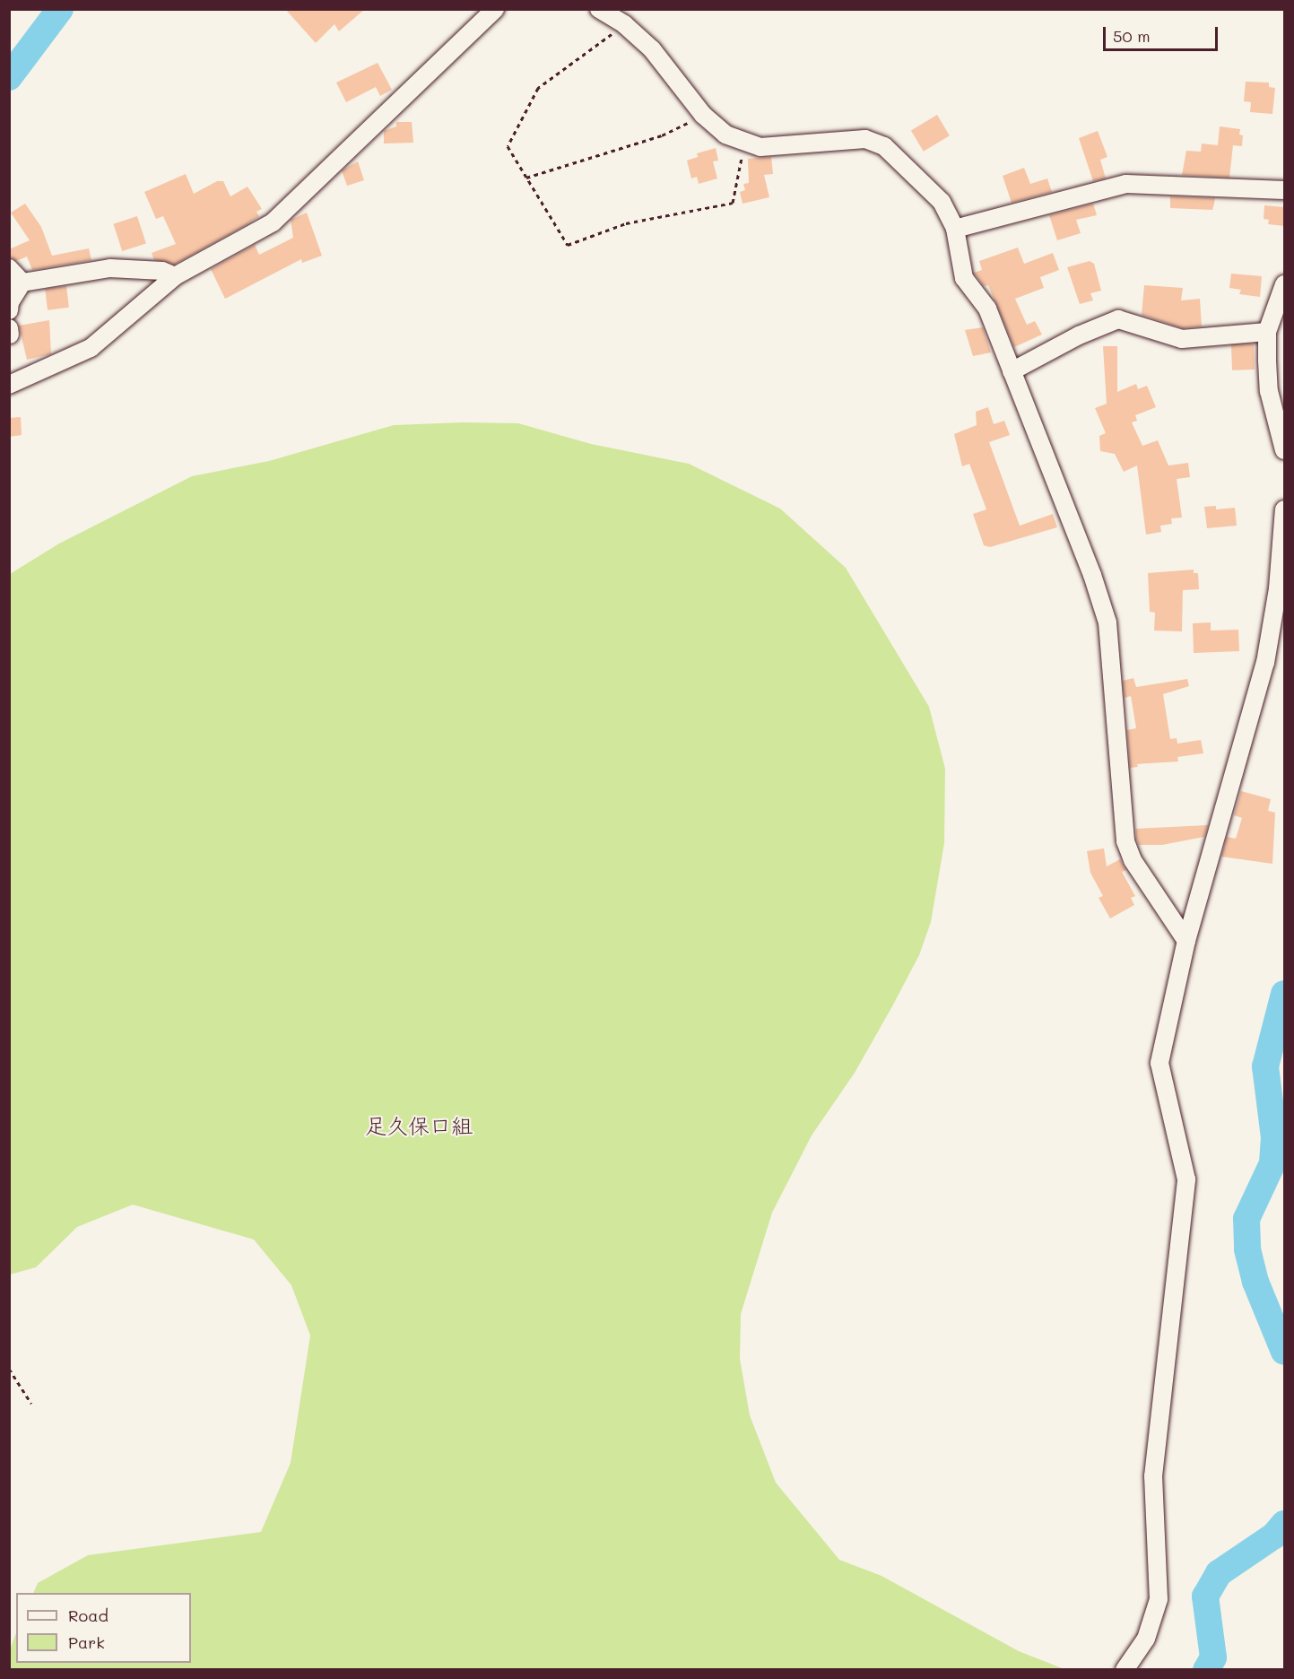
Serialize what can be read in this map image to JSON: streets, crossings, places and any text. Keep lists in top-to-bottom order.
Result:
{
  "districts": ["足久保口組"],
  "legend": ["Road", "Park"],
  "scale_bar": "50 m"
}
